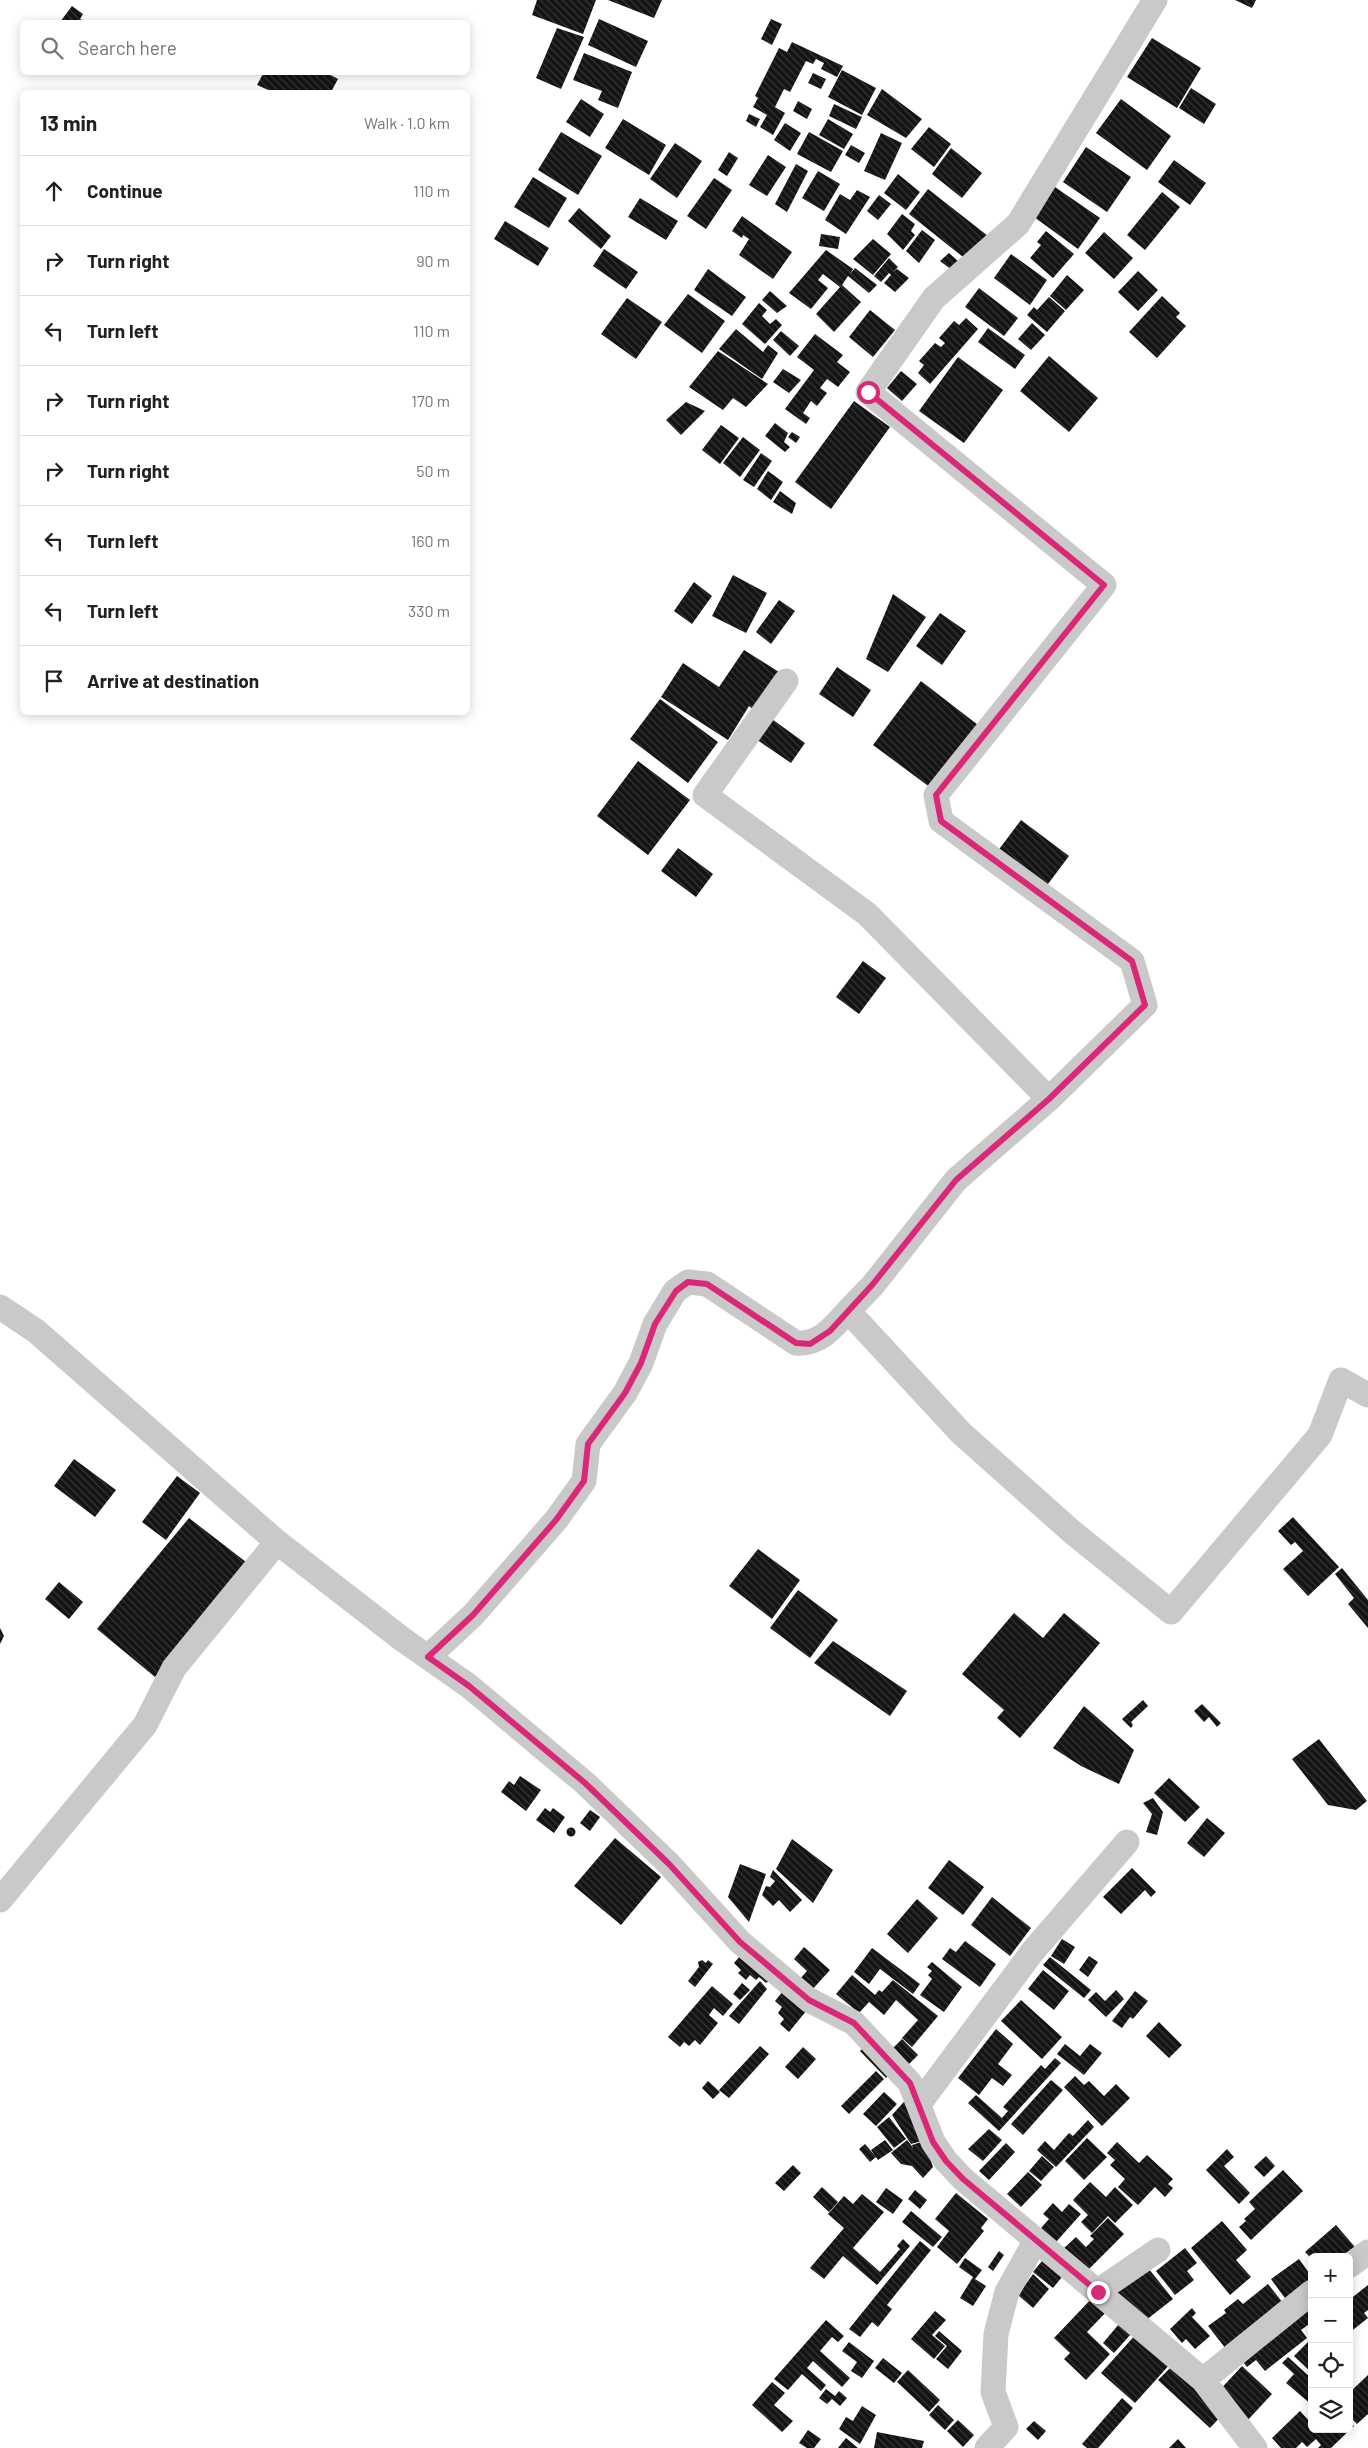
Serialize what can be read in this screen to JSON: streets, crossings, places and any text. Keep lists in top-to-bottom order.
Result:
{
  "page": {
    "search": "Search here",
    "heading": ["13 min", "Walk · 1.0 km"],
    "list": [
      ["Continue", "110 m"],
      ["Turn right", "90 m"],
      ["Turn left", "110 m"],
      ["Turn right", "170 m"],
      ["Turn right", "50 m"],
      ["Turn left", "160 m"],
      ["Turn left", "330 m"],
      "Arrive at destination"
    ],
    "map_buttons": ["+", "−"]
  }
}
